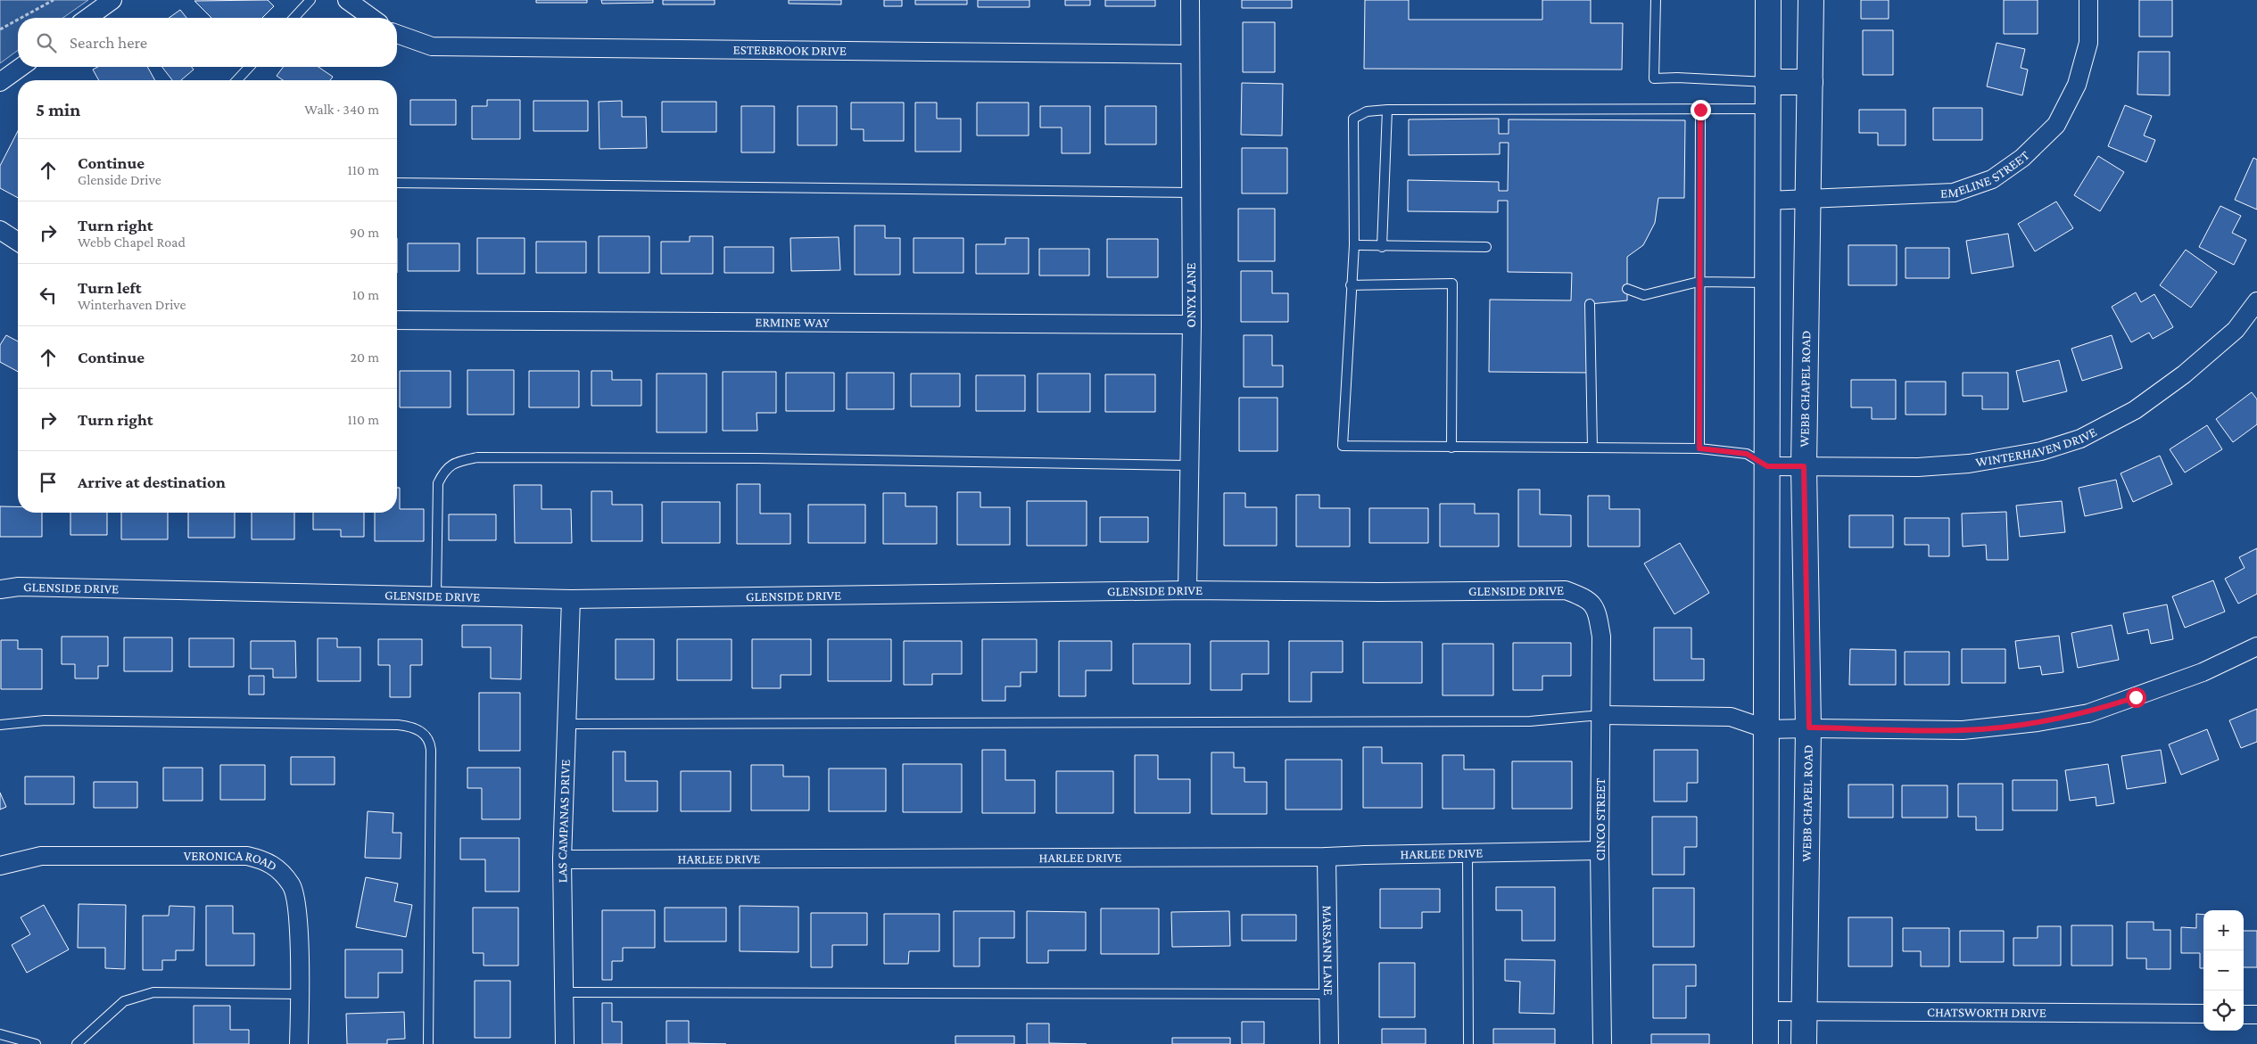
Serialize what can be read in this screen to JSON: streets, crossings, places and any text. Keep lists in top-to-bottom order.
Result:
{
  "streets": {
    "main road": ["WEBB CHAPEL ROAD"],
    "street": [
      "ESTERBROOK DRIVE",
      "EMELINE STREET",
      "ONYX LANE",
      "ERMINE WAY",
      "WINTERHAVEN DRIVE",
      "GLENSIDE DRIVE",
      "CINCO STREET",
      "LAS CAMPANAS DRIVE",
      "HARLEE DRIVE",
      "VERONICA ROAD",
      "MARSANN LANE",
      "CHATSWORTH DRIVE"
    ]
  },
  "crossings": [
    ["ESTERBROOK DRIVE", "ONYX LANE"],
    ["EMELINE STREET", "WEBB CHAPEL ROAD"],
    ["ONYX LANE", "ERMINE WAY"],
    ["ONYX LANE", "GLENSIDE DRIVE"],
    ["WEBB CHAPEL ROAD", "WINTERHAVEN DRIVE"],
    ["WEBB CHAPEL ROAD", "CHATSWORTH DRIVE"],
    ["GLENSIDE DRIVE", "CINCO STREET"],
    ["GLENSIDE DRIVE", "LAS CAMPANAS DRIVE"],
    ["CINCO STREET", "HARLEE DRIVE"],
    ["LAS CAMPANAS DRIVE", "HARLEE DRIVE"],
    ["HARLEE DRIVE", "MARSANN LANE"]
  ],
  "page": {
    "search": "Search here",
    "heading": ["5 min", "Walk · 340 m"],
    "list": [
      ["Continue", "Glenside Drive", "110 m"],
      ["Turn right", "Webb Chapel Road", "90 m"],
      ["Turn left", "Winterhaven Drive", "10 m"],
      ["Continue", "20 m"],
      ["Turn right", "110 m"],
      "Arrive at destination"
    ],
    "map_buttons": ["+", "−"]
  }
}
